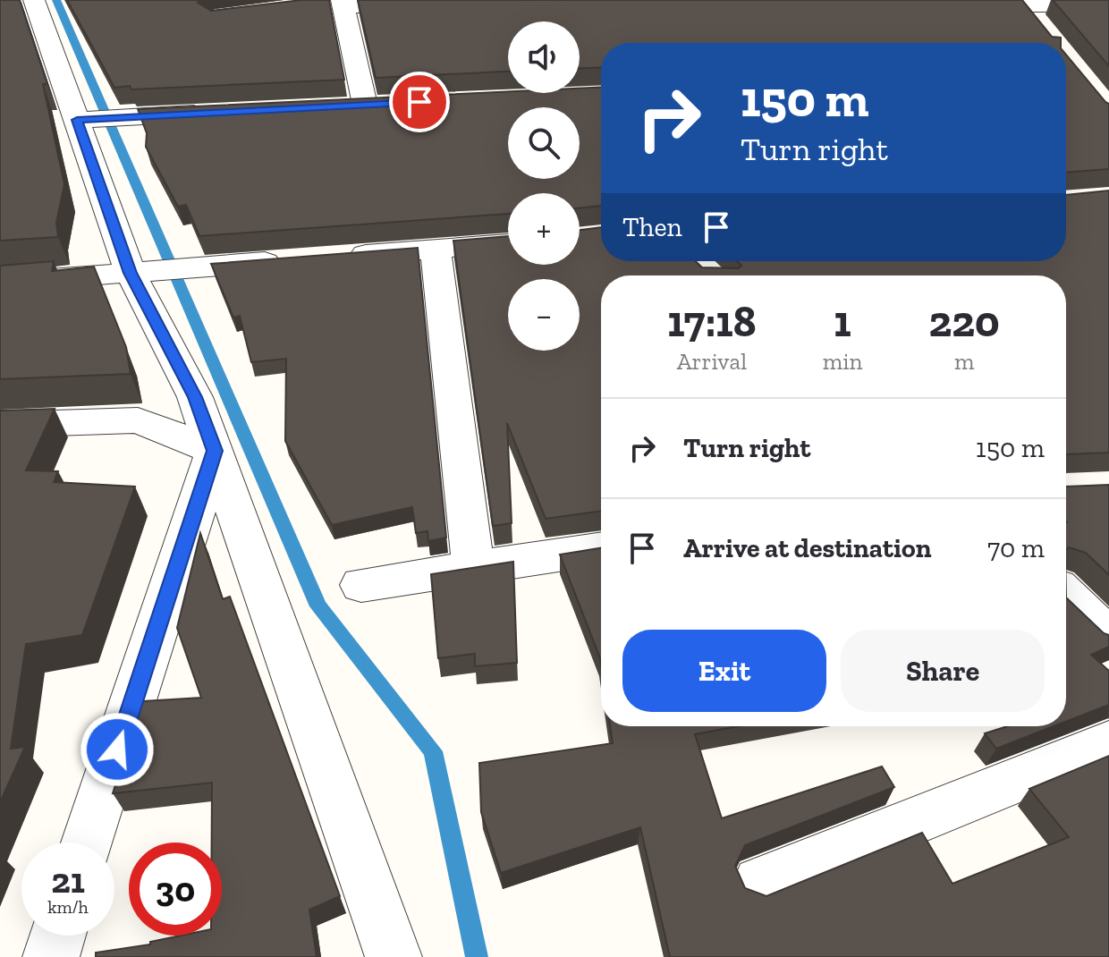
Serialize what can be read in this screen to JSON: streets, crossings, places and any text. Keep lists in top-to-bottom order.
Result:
{
  "page": {
    "map_buttons": ["+", "−"],
    "turn": ["150 m", "Turn right"],
    "then": "Then",
    "eta": [
      "17:18",
      "Arrival",
      "1",
      "min",
      "220",
      "m"
    ],
    "list": [
      {
        "name": "Turn right",
        "value": "150 m"
      },
      {
        "name": "Arrive at destination",
        "value": "70 m"
      }
    ],
    "buttons": ["Exit", "Share"],
    "speed": "21 km/h",
    "limit": "30"
  }
}
